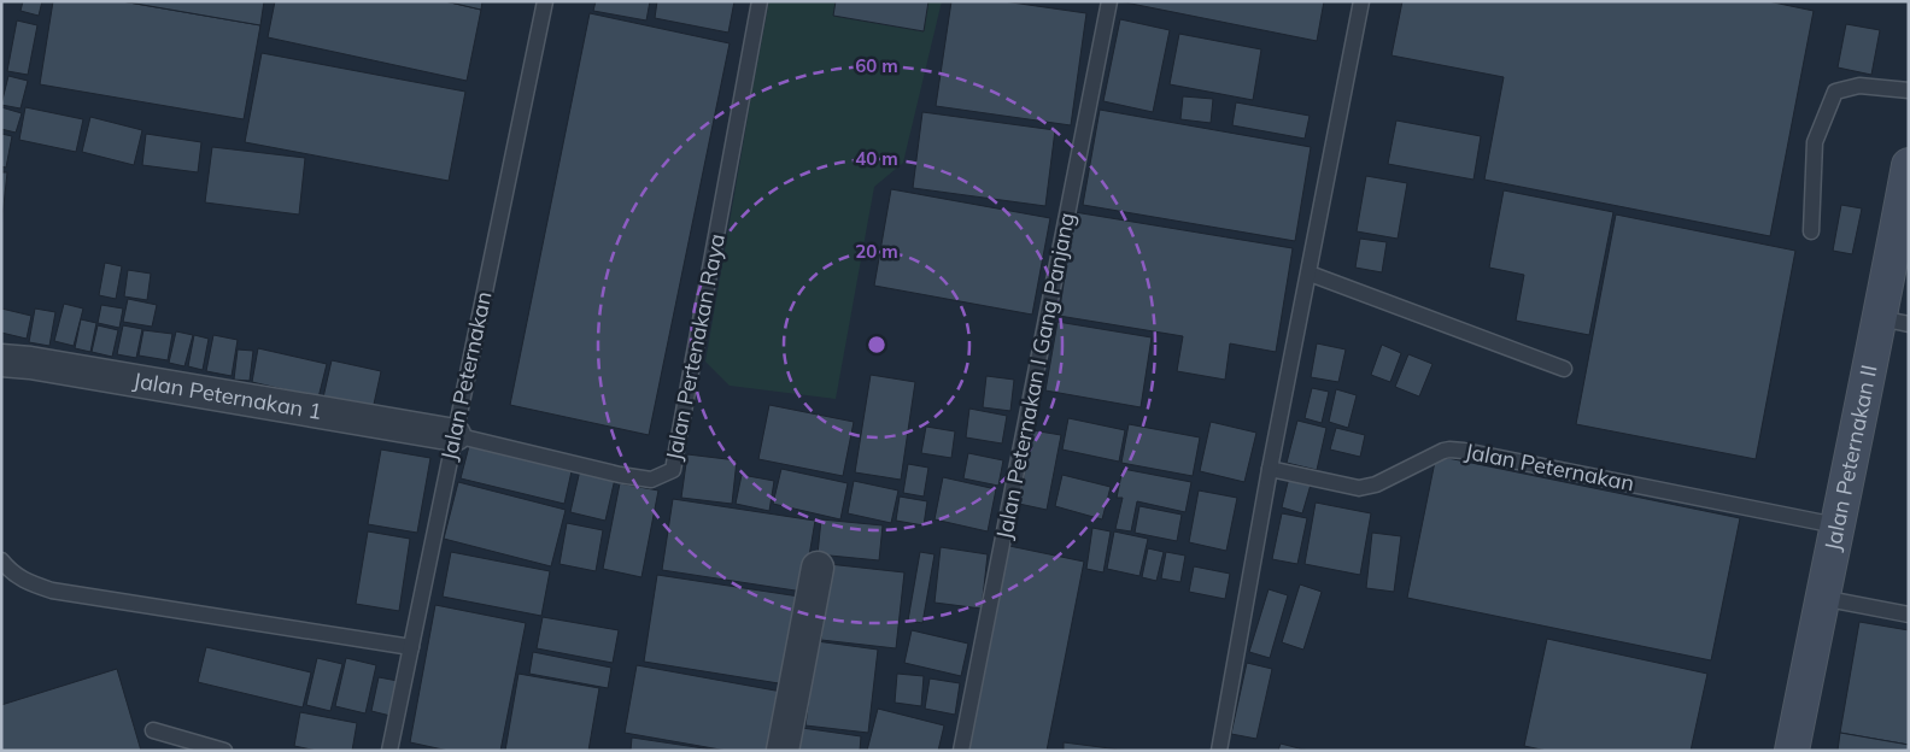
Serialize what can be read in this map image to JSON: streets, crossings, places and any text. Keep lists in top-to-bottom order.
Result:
{
  "streets": {
    "street": ["Jalan Peternakan 1", "Jalan Peternakan II"],
    "lane": ["Jalan Pertenakan Raya", "Jalan Peternakan", "Jalan Peternakan I Gang Panjang"]
  },
  "crossings": [
    ["Jalan Pertenakan Raya", "Jalan Peternakan"],
    ["Jalan Pertenakan Raya", "Jalan Peternakan 1"],
    ["Jalan Peternakan", "Jalan Peternakan 1"],
    ["Jalan Peternakan", "Jalan Peternakan II"]
  ],
  "rings": ["60 m", "40 m", "20 m"]
}
